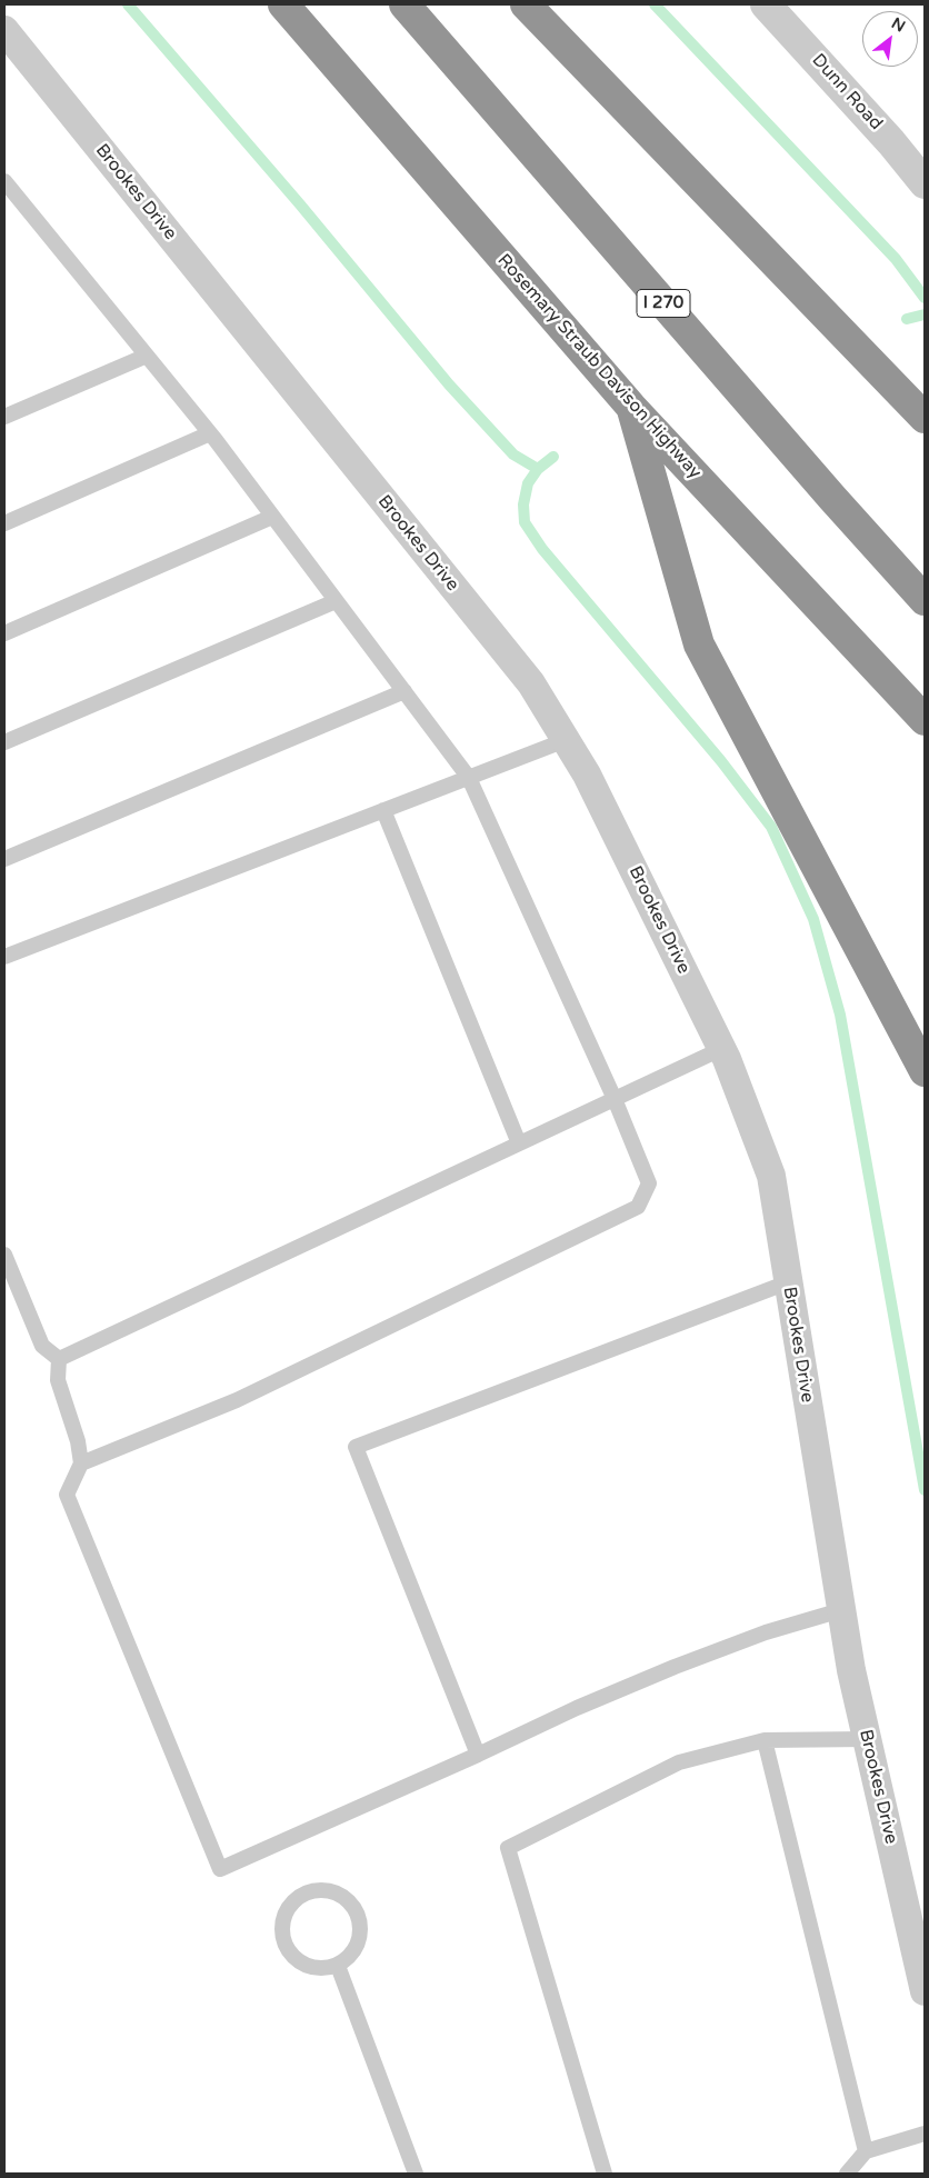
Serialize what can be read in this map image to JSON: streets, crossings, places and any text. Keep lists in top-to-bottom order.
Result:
{
  "streets": {
    "highway": ["I 270", "Rosemary Straub Davison Highway"],
    "street": ["Dunn Road", "Brookes Drive"]
  },
  "north": "top right"
}
